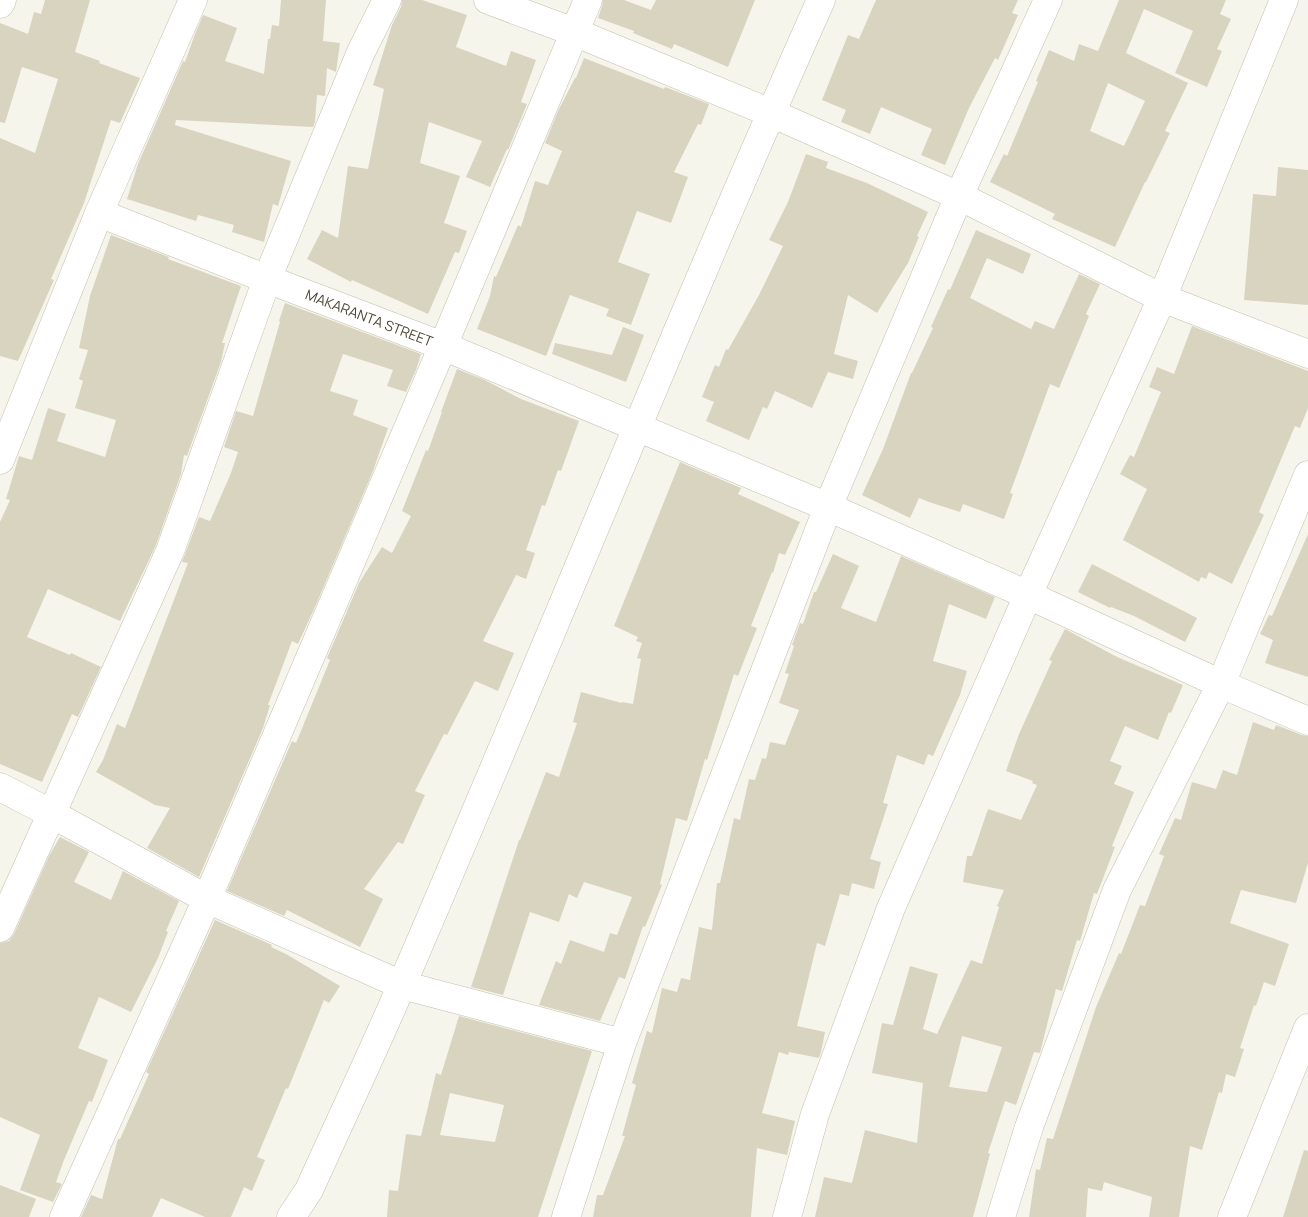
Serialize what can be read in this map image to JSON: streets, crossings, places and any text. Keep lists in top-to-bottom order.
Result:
{
  "streets": {
    "street": ["MAKARANTA STREET"]
  }
}
